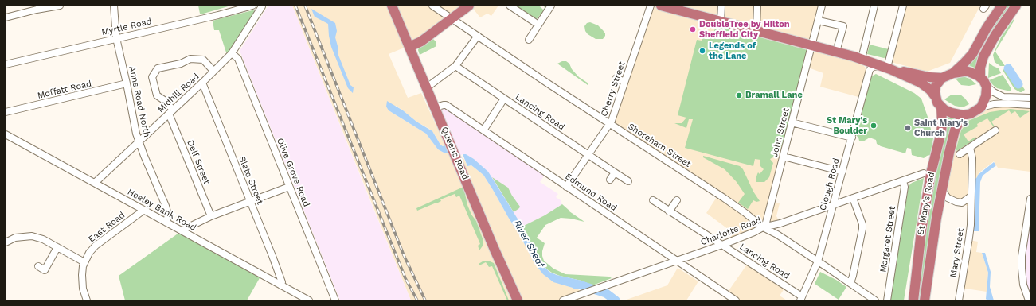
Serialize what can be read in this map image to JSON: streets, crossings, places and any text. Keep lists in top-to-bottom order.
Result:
{
  "streets": {
    "highway": ["Queens Road", "St Mary's Road"],
    "street": [
      "Myrtle Road",
      "Cherry Street",
      "Moffatt Road",
      "Midhill Road",
      "Anns Road North",
      "Lancing Road",
      "John Street",
      "Shoreham Street",
      "Delf Street",
      "Olive Grove Road",
      "Slate Street",
      "Clough Road",
      "Edmund Road",
      "Heeley Bank Road",
      "East Road",
      "Charlotte Road",
      "Margaret Street",
      "Mary Street"
    ]
  },
  "crossings": [
    ["Myrtle Road", "Anns Road North"],
    ["Cherry Street", "Lancing Road"],
    ["Cherry Street", "Shoreham Street"],
    ["Cherry Street", "Edmund Road"],
    ["Moffatt Road", "Anns Road North"],
    ["Midhill Road", "Anns Road North"],
    ["Midhill Road", "Delf Street"],
    ["Midhill Road", "Olive Grove Road"],
    ["Midhill Road", "Slate Street"],
    ["Midhill Road", "Heeley Bank Road"],
    ["Anns Road North", "Heeley Bank Road"],
    ["Lancing Road", "Clough Road"],
    ["Lancing Road", "Charlotte Road"],
    ["John Street", "Shoreham Street"],
    ["John Street", "Charlotte Road"],
    ["Shoreham Street", "Clough Road"],
    ["Shoreham Street", "Charlotte Road"],
    ["Queens Road", "Edmund Road"],
    ["Slate Street", "Heeley Bank Road"],
    ["Clough Road", "Charlotte Road"],
    ["Edmund Road", "Charlotte Road"],
    ["Heeley Bank Road", "East Road"],
    ["Charlotte Road", "Margaret Street"]
  ],
  "water": ["River Sheaf"],
  "places": [
    "DoubleTree by Hilton Sheffield City",
    "Legends of the Lane",
    "Bramall Lane",
    "St Mary's Boulder",
    "Saint Mary's Church"
  ]
}
